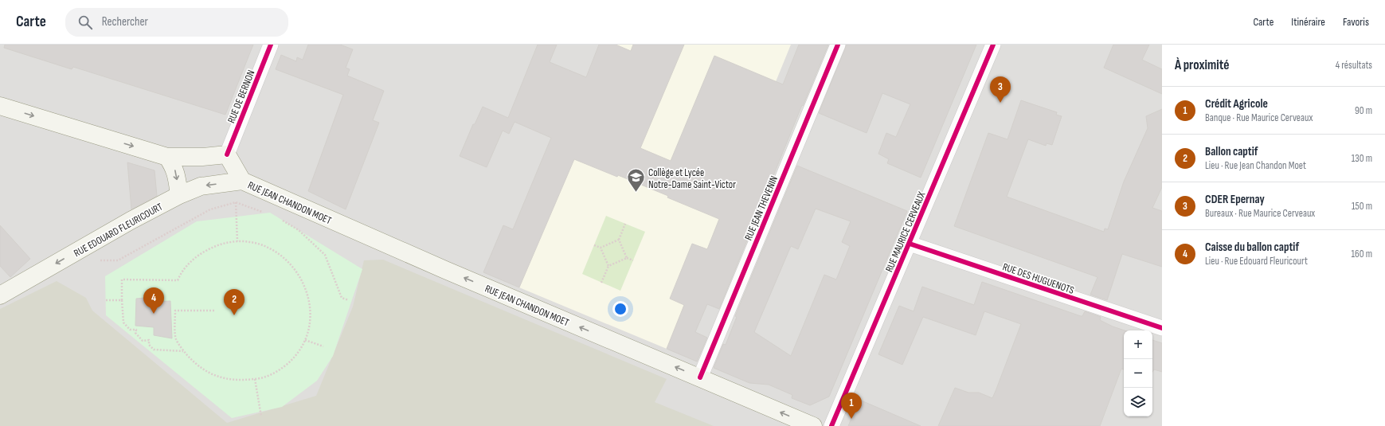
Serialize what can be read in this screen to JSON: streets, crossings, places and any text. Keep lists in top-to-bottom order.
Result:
{
  "streets": {
    "main road": ["RUE JEAN CHANDON MOET", "RUE EDOUARD FLEURICOURT"],
    "street": [
      "RUE DE BERNON",
      "RUE JEAN THEVENIN",
      "RUE MAURICE CERVEAUX",
      "RUE DES HUGUENOTS"
    ]
  },
  "crossings": [
    ["RUE JEAN CHANDON MOET", "RUE JEAN THEVENIN"],
    ["RUE JEAN CHANDON MOET", "RUE EDOUARD FLEURICOURT"],
    ["RUE MAURICE CERVEAUX", "RUE DES HUGUENOTS"]
  ],
  "one_way": ["RUE JEAN CHANDON MOET", "RUE EDOUARD FLEURICOURT"],
  "places": {
    "school or university": ["Collège et Lycée Notre-Dame Saint-Victor"]
  },
  "page": {
    "header": "Carte",
    "search": "Rechercher",
    "nav": ["Carte", "Itinéraire", "Favoris"],
    "heading": ["À proximité", "4 résultats"],
    "pins": [
      "3",
      "4",
      "2",
      "1"
    ],
    "list": [
      {
        "mark": "1",
        "name": "Crédit Agricole",
        "note": "Banque · Rue Maurice Cerveaux",
        "value": "90 m"
      },
      {
        "mark": "2",
        "name": "Ballon captif",
        "note": "Lieu · Rue Jean Chandon Moet",
        "value": "130 m"
      },
      {
        "mark": "3",
        "name": "CDER Epernay",
        "note": "Bureaux · Rue Maurice Cerveaux",
        "value": "150 m"
      },
      {
        "mark": "4",
        "name": "Caisse du ballon captif",
        "note": "Lieu · Rue Edouard Fleuricourt",
        "value": "160 m"
      }
    ],
    "map_buttons": ["+", "−"]
  }
}
